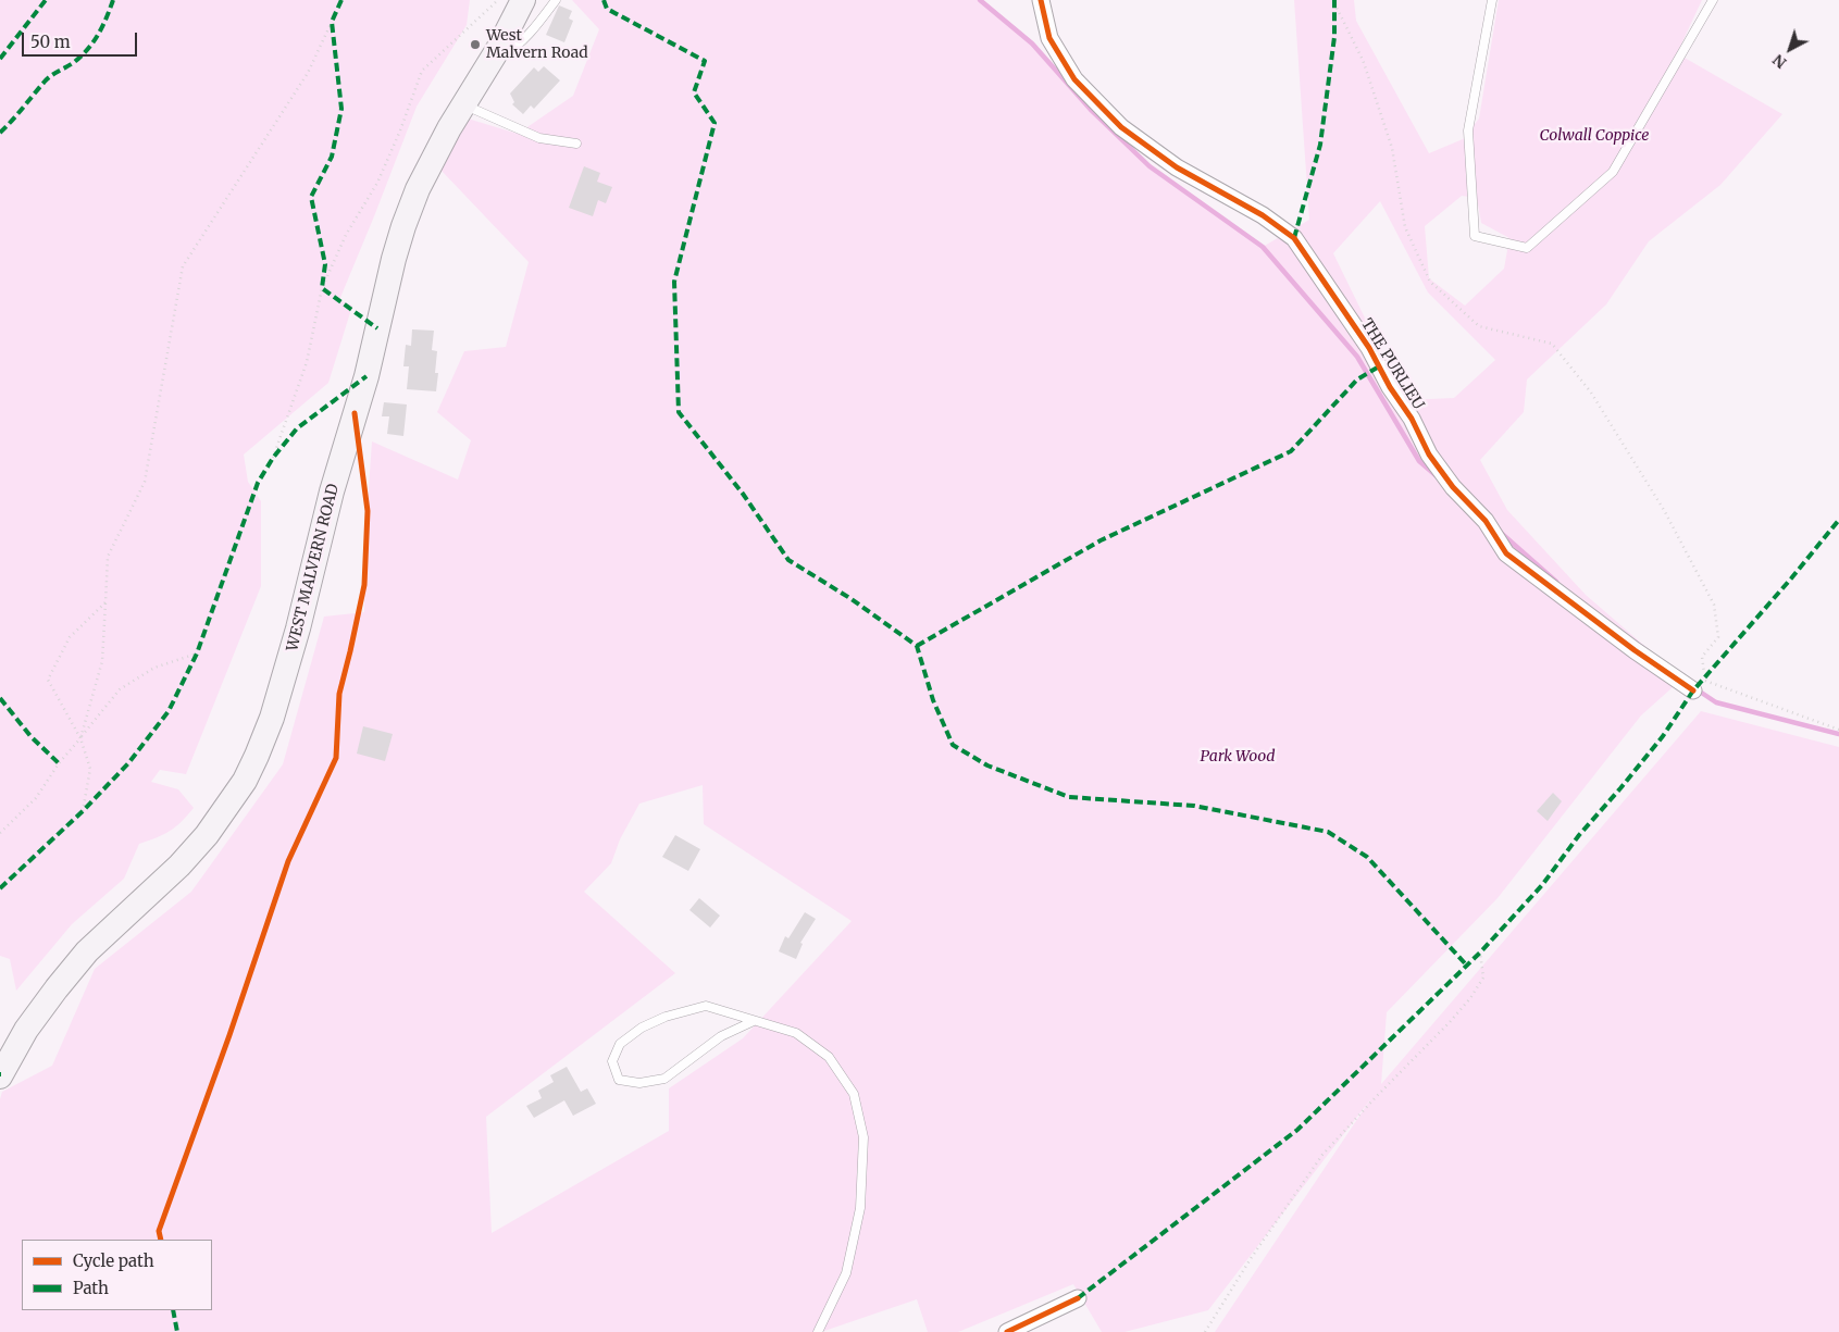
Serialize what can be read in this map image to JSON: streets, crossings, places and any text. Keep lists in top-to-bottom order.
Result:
{
  "streets": {
    "main road": ["WEST MALVERN ROAD"],
    "street": ["THE PURLIEU"]
  },
  "parks": ["Colwall Coppice", "Park Wood"],
  "places": ["West Malvern Road"],
  "legend": ["Cycle path", "Path"],
  "scale_bar": "50 m",
  "north": "bottom left"
}
